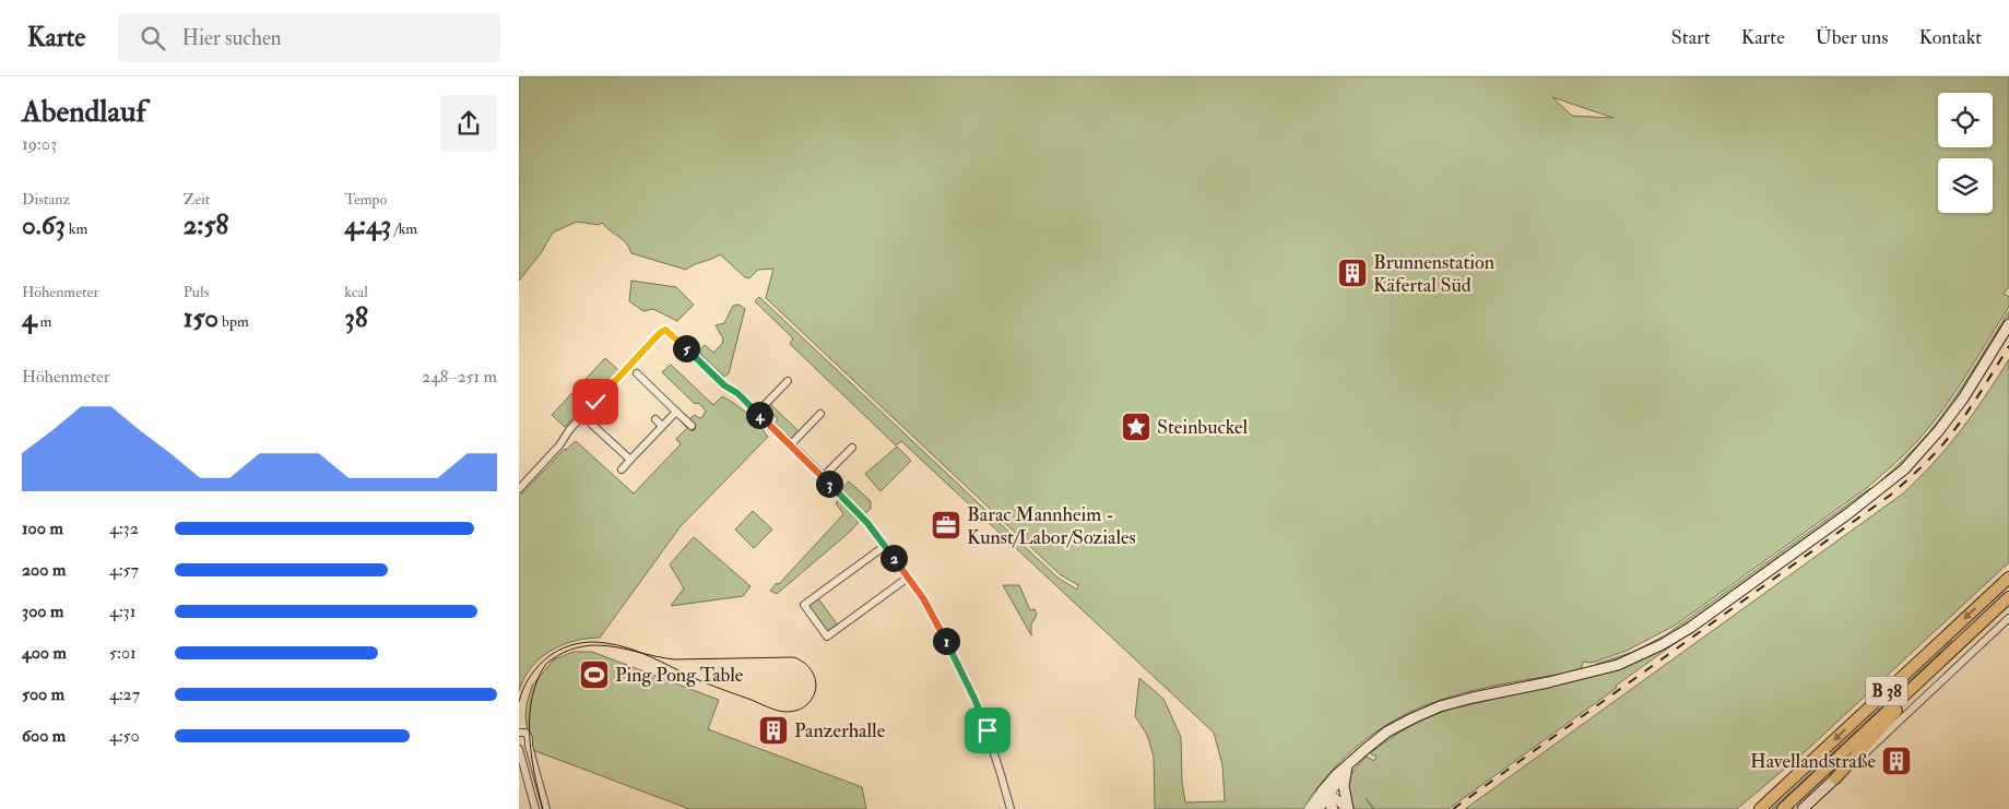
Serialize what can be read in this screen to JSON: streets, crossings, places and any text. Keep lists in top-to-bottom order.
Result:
{
  "streets": {
    "highway": ["B 38"]
  },
  "places": {
    "building": ["Brunnenstation Käfertal Süd", "Panzerhalle", "Havellandstraße"],
    "place": ["Steinbuckel"],
    "office": ["Barac Mannheim - Kunst/Labor/Soziales"],
    "sports": ["Ping Pong Table"]
  },
  "page": {
    "header": "Karte",
    "search": "Hier suchen",
    "nav": [
      "Start",
      "Karte",
      "Über uns",
      "Kontakt"
    ],
    "heading": ["Abendlauf", "19:03"],
    "stats": [
      ["Distanz", "0.63 km"],
      ["Zeit", "2:58"],
      ["Tempo", "4:43 /km"],
      ["Höhenmeter", "4 m"],
      ["Puls", "150 bpm"],
      ["kcal", "38"]
    ],
    "pins": [
      "5",
      "4",
      "3",
      "2",
      "1"
    ],
    "chart": ["Höhenmeter", "248–251 m"],
    "list": [
      {
        "name": "100 m",
        "note": "4:32"
      },
      {
        "name": "200 m",
        "note": "4:57"
      },
      {
        "name": "300 m",
        "note": "4:31"
      },
      {
        "name": "400 m",
        "note": "5:01"
      },
      {
        "name": "500 m",
        "note": "4:27"
      },
      {
        "name": "600 m",
        "note": "4:50"
      }
    ]
  }
}
